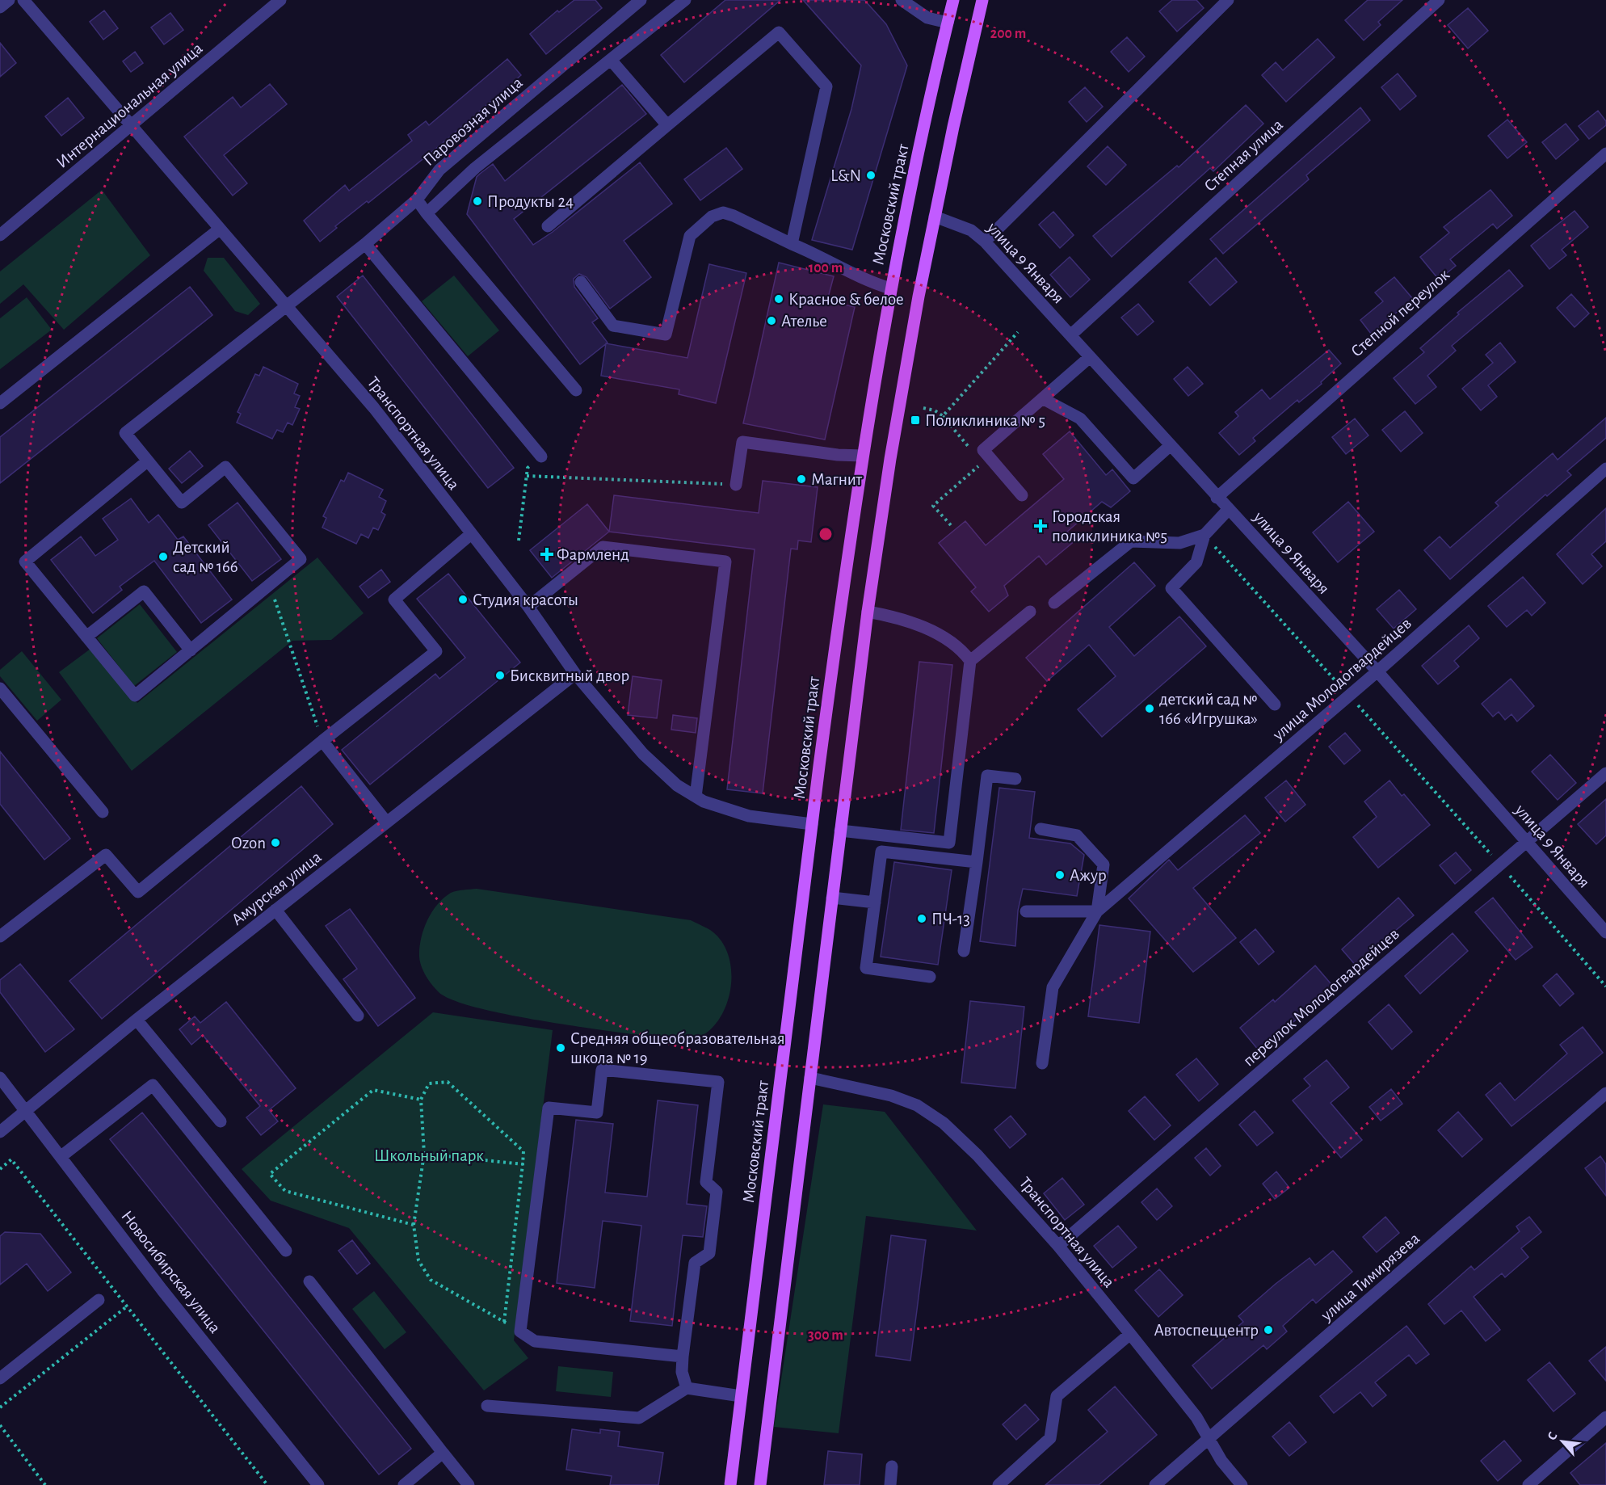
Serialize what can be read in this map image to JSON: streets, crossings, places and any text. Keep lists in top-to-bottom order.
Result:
{
  "streets": {
    "main road": ["Московский тракт"],
    "street": [
      "Интернациональная улица",
      "Паровозная улица",
      "Степная улица",
      "улица 9 Января",
      "Степной переулок",
      "Транспортная улица",
      "улица Молодогвардейцев",
      "Амурская улица",
      "переулок Молодогвардейцев",
      "Новосибирская улица",
      "улица Тимирязева"
    ]
  },
  "crossings": [
    ["Интернациональная улица", "Транспортная улица"],
    ["Паровозная улица", "Транспортная улица"],
    ["Степная улица", "улица 9 Января"],
    ["Московский тракт", "Транспортная улица"],
    ["улица 9 Января", "Степной переулок"],
    ["улица 9 Января", "улица Молодогвардейцев"],
    ["улица 9 Января", "переулок Молодогвардейцев"],
    ["Транспортная улица", "Амурская улица"],
    ["Транспортная улица", "переулок Молодогвардейцев"],
    ["Транспортная улица", "улица Тимирязева"],
    ["Амурская улица", "Новосибирская улица"]
  ],
  "parks": ["Школьный парк"],
  "places": {
    "other": [
      "L&N",
      "Продукты 24",
      "Красное & белое",
      "Ателье",
      "Магнит",
      "Детский сад № 166",
      "Студия красоты",
      "Бисквитный двор",
      "детский сад № 166 «Игрушка»",
      "Ozon",
      "Ажур",
      "ПЧ-13",
      "Средняя общеобразовательная школа № 19",
      "Автоспеццентр"
    ],
    "transit": ["Поликлиника № 5"],
    "health": ["Городская поликлиника №5", "Фармленд"]
  },
  "north": "top left",
  "rings": ["200 m", "100 m", "300 m"]
}
